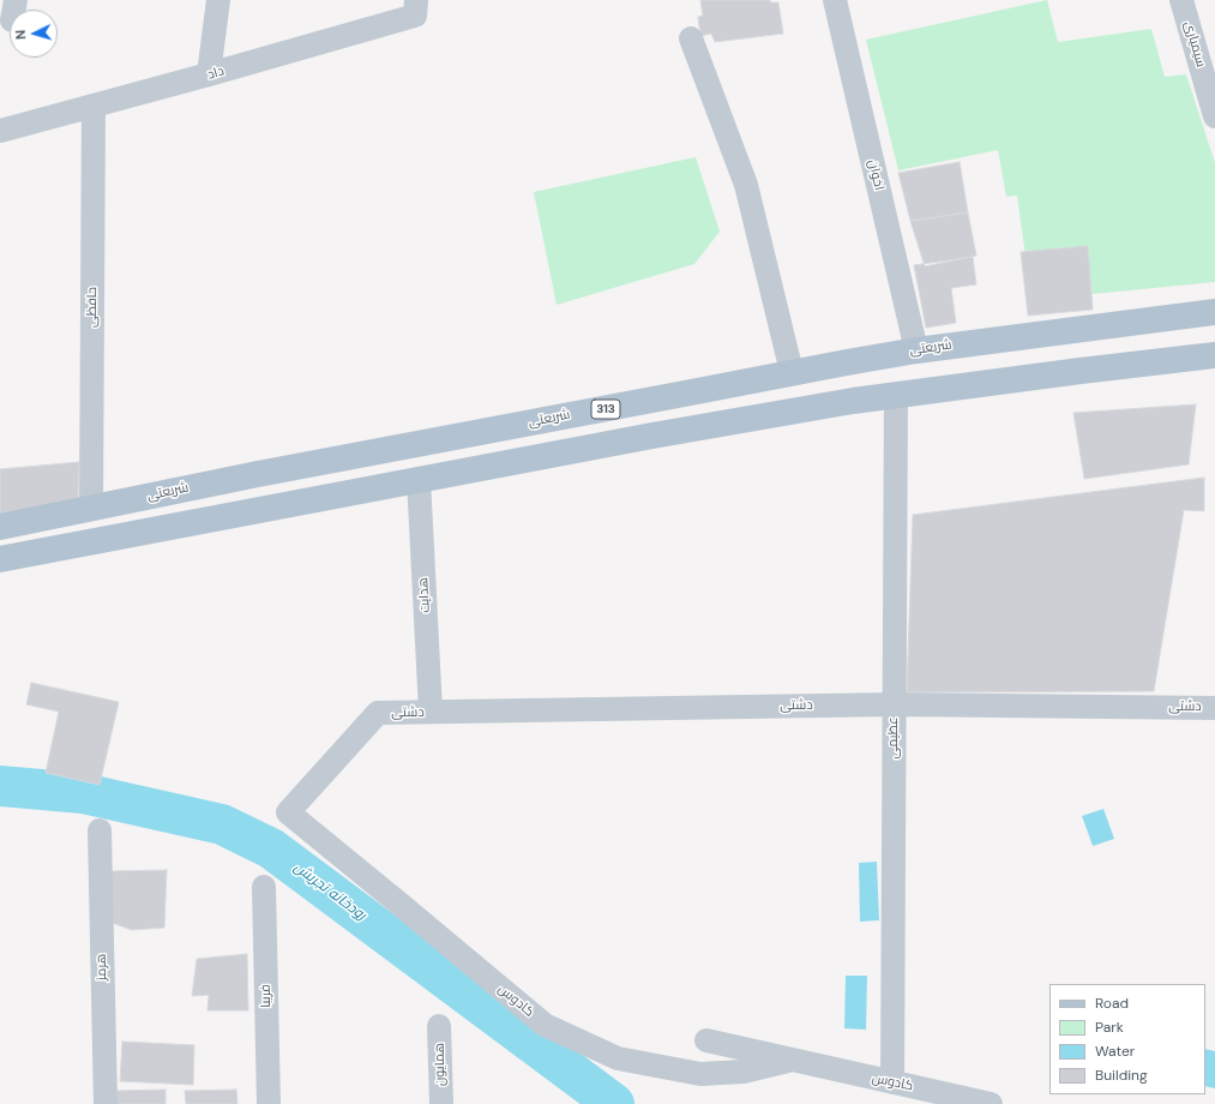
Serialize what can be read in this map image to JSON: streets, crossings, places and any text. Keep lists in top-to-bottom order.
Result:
{
  "streets": {
    "main road": ["شریعتی", "313"],
    "street": [
      "سیمیاری",
      "داد",
      "اخوان",
      "حافظی",
      "هدایت",
      "دشتی",
      "عظیمی",
      "هرمز",
      "فریبا",
      "کادوس",
      "همایون"
    ]
  },
  "crossings": [
    ["داد", "حافظی"],
    ["اخوان", "شریعتی"],
    ["حافظی", "شریعتی"],
    ["هدایت", "دشتی"],
    ["دشتی", "عظیمی"],
    ["دشتی", "کادوس"],
    ["عظیمی", "کادوس"]
  ],
  "water": ["رودخانه تجریش"],
  "legend": [
    "Road",
    "Park",
    "Water",
    "Building"
  ],
  "north": "left"
}
